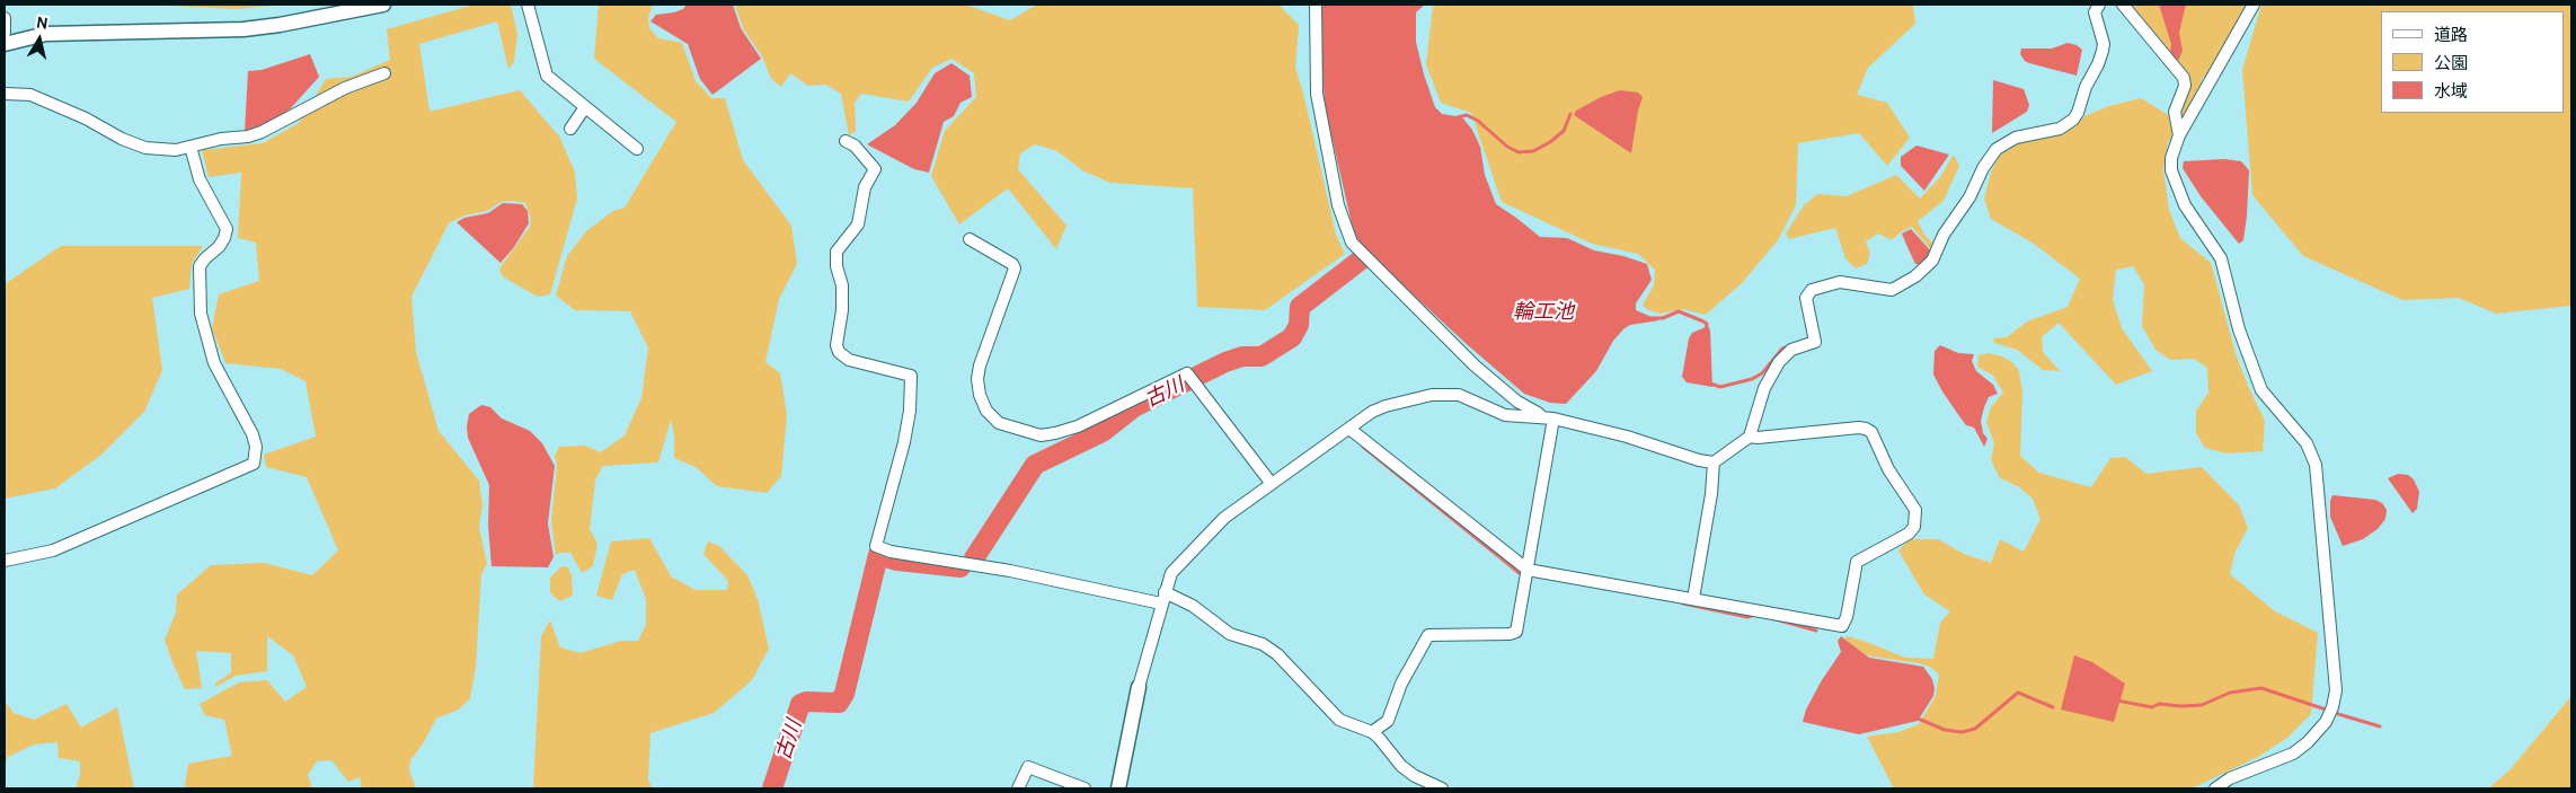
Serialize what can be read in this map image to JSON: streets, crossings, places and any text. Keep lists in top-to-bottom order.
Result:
{
  "water": ["輪工池", "古川"],
  "legend": ["道路", "公園", "水域"],
  "north": "top"
}
